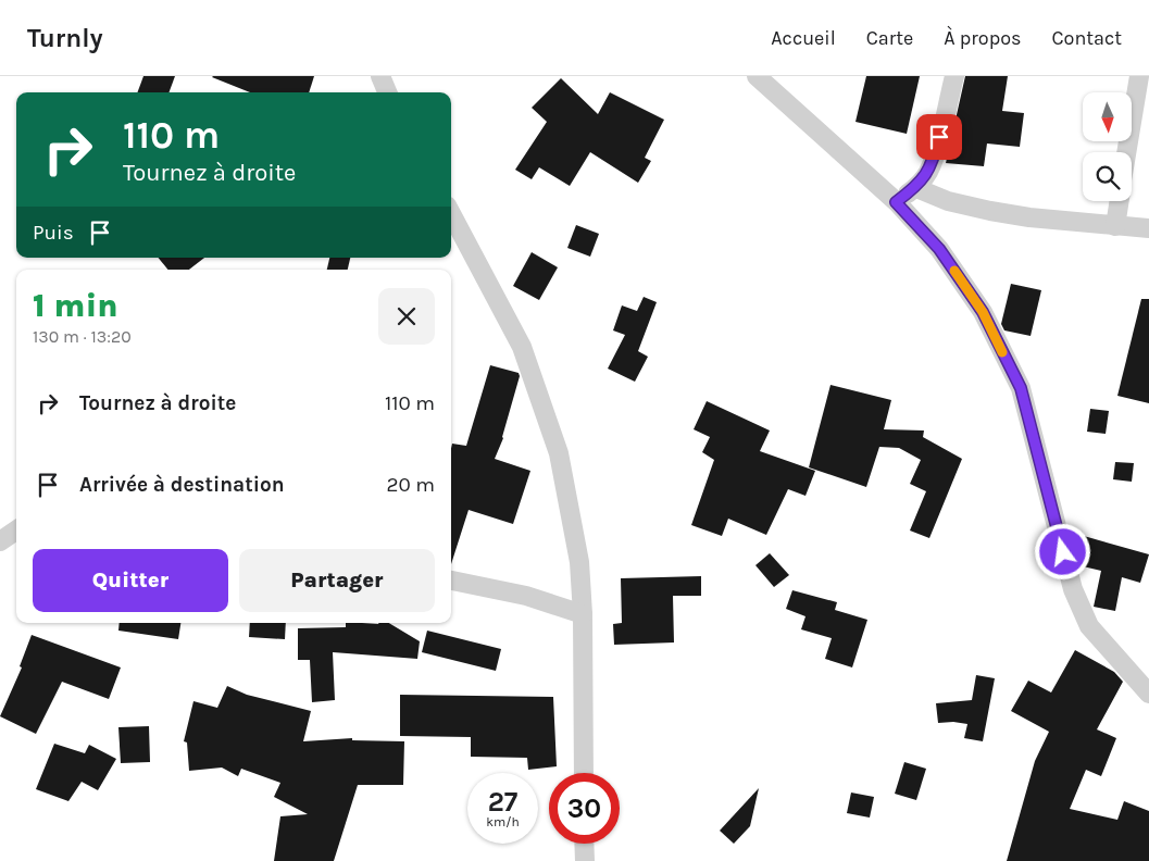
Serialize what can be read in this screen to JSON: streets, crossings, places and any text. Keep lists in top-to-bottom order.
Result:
{
  "north": "bottom",
  "page": {
    "header": "Turnly",
    "nav": [
      "Accueil",
      "Carte",
      "À propos",
      "Contact"
    ],
    "turn": ["110 m", "Tournez à droite"],
    "then": "Puis",
    "heading": ["1 min", "130 m · 13:20"],
    "list": [
      {
        "name": "Tournez à droite",
        "value": "110 m"
      },
      {
        "name": "Arrivée à destination",
        "value": "20 m"
      }
    ],
    "buttons": ["Quitter", "Partager"],
    "speed": "27 km/h",
    "limit": "30"
  }
}
